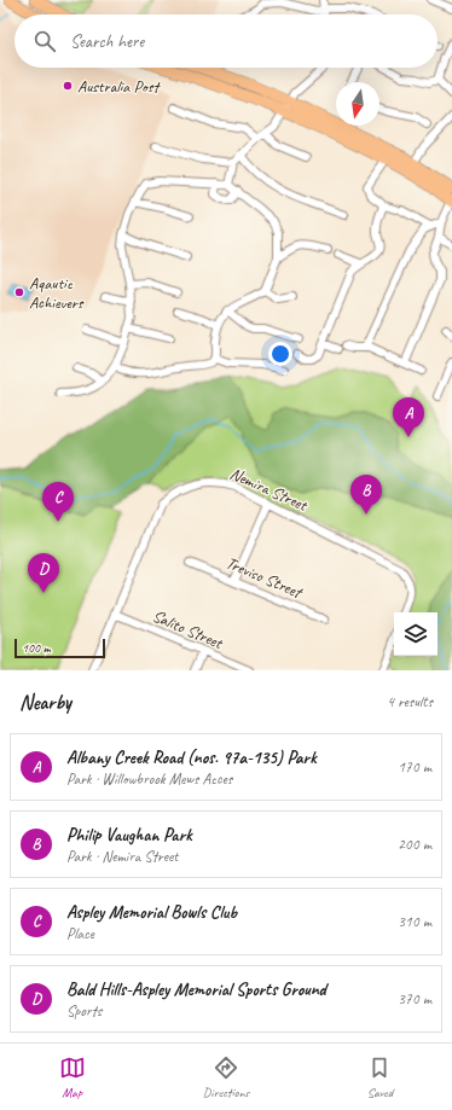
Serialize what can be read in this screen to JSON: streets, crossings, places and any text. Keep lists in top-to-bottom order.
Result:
{
  "streets": {
    "street": ["Nemira Street", "Treviso Street", "Salito Street"]
  },
  "crossings": [
    ["Nemira Street", "Salito Street"]
  ],
  "places": ["Australia Post", "Aqautic Achievers"],
  "scale_bar": "100 m",
  "north": "bottom",
  "page": {
    "search": "Search here",
    "pins": [
      "A",
      "B",
      "C",
      "D"
    ],
    "scale": "100 m",
    "heading": ["Nearby", "4 results"],
    "list": [
      {
        "mark": "A",
        "name": "Albany Creek Road (nos. 97a-135) Park",
        "note": "Park · Willowbrook Mews Acces",
        "value": "170 m"
      },
      {
        "mark": "B",
        "name": "Philip Vaughan Park",
        "note": "Park · Nemira Street",
        "value": "200 m"
      },
      {
        "mark": "C",
        "name": "Aspley Memorial Bowls Club",
        "note": "Place",
        "value": "310 m"
      },
      {
        "mark": "D",
        "name": "Bald Hills-Aspley Memorial Sports Ground",
        "note": "Sports",
        "value": "370 m"
      }
    ],
    "nav": ["Map", "Directions", "Saved"]
  }
}
